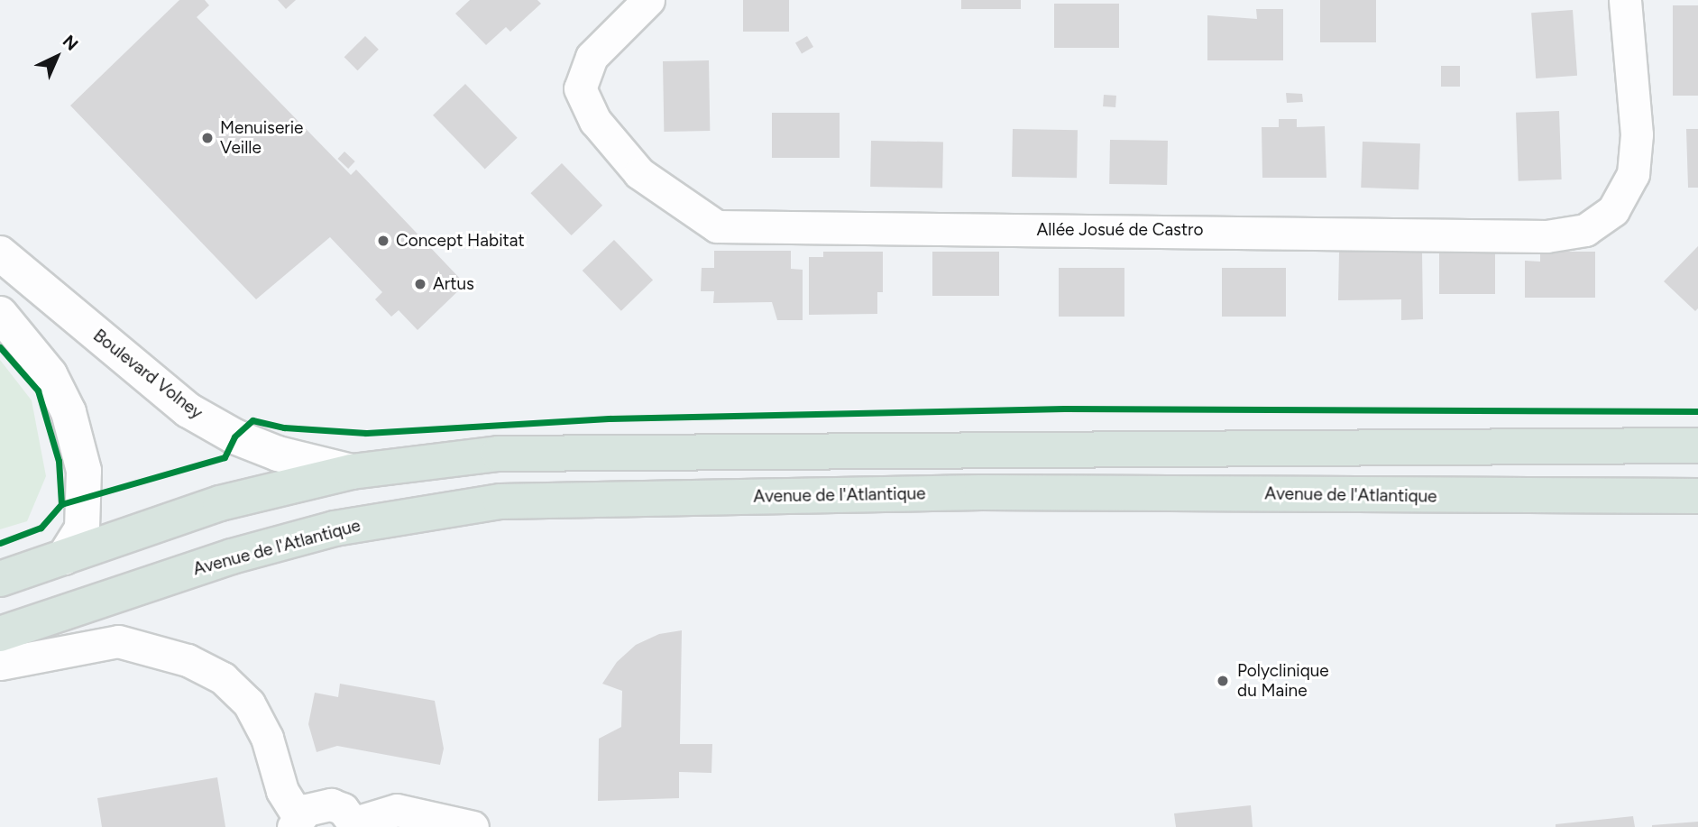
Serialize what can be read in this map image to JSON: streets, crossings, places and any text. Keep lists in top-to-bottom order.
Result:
{
  "streets": {
    "main road": ["Avenue de l'Atlantique"],
    "street": ["Allée Josué de Castro", "Boulevard Volney"]
  },
  "places": [
    "Menuiserie Veille",
    "Concept Habitat",
    "Artus",
    "Polyclinique du Maine"
  ],
  "north": "top right"
}
